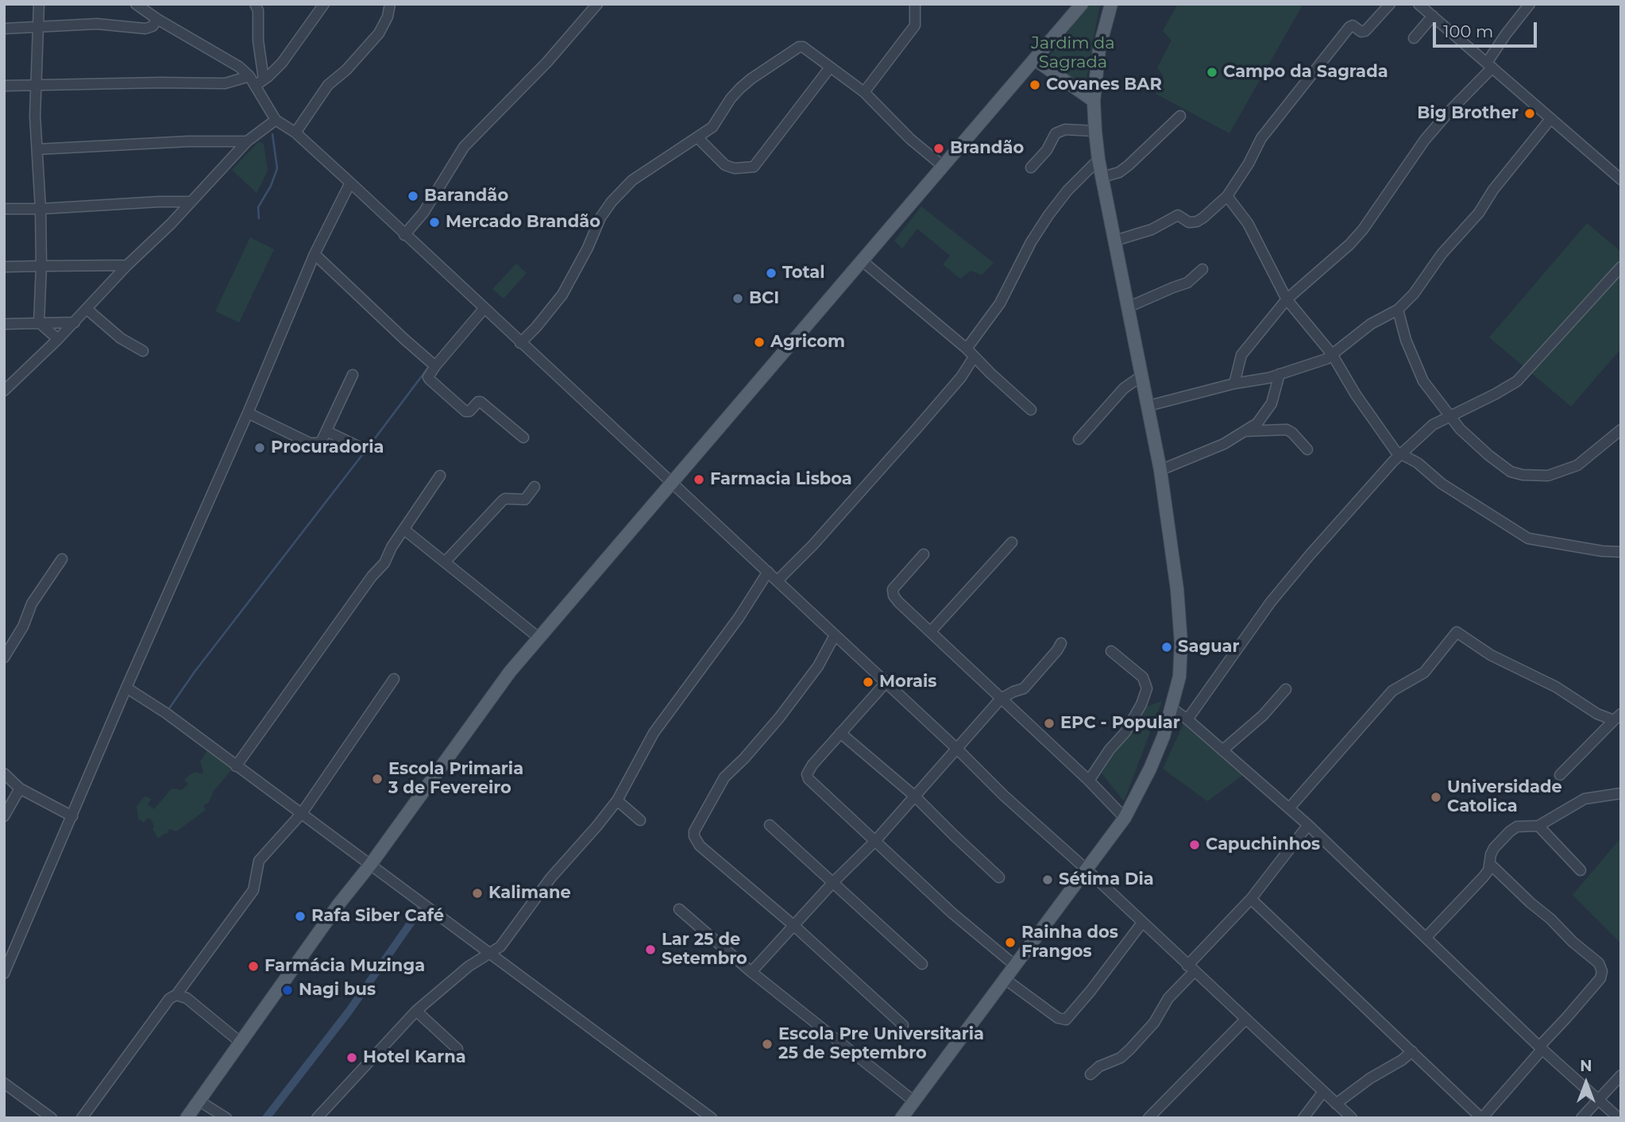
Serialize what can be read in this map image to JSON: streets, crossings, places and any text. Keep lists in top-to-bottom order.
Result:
{
  "parks": ["Jardim da Sagrada"],
  "places": [
    "Campo da Sagrada",
    "Covanes BAR",
    "Big Brother",
    "Brandão",
    "Barandão",
    "Mercado Brandão",
    "Total",
    "BCI",
    "Agricom",
    "Procuradoria",
    "Farmacia Lisboa",
    "Saguar",
    "Morais",
    "EPC - Popular",
    "Escola Primaria 3 de Fevereiro",
    "Universidade Catolica",
    "Capuchinhos",
    "Sétima Dia",
    "Kalimane",
    "Rafa Siber Café",
    "Rainha dos Frangos",
    "Lar 25 de Setembro",
    "Farmácia Muzinga",
    "Nagi bus",
    "Escola Pre Universitaria 25 de Septembro",
    "Hotel Karna"
  ],
  "scale_bar": "100 m",
  "north": "top"
}
